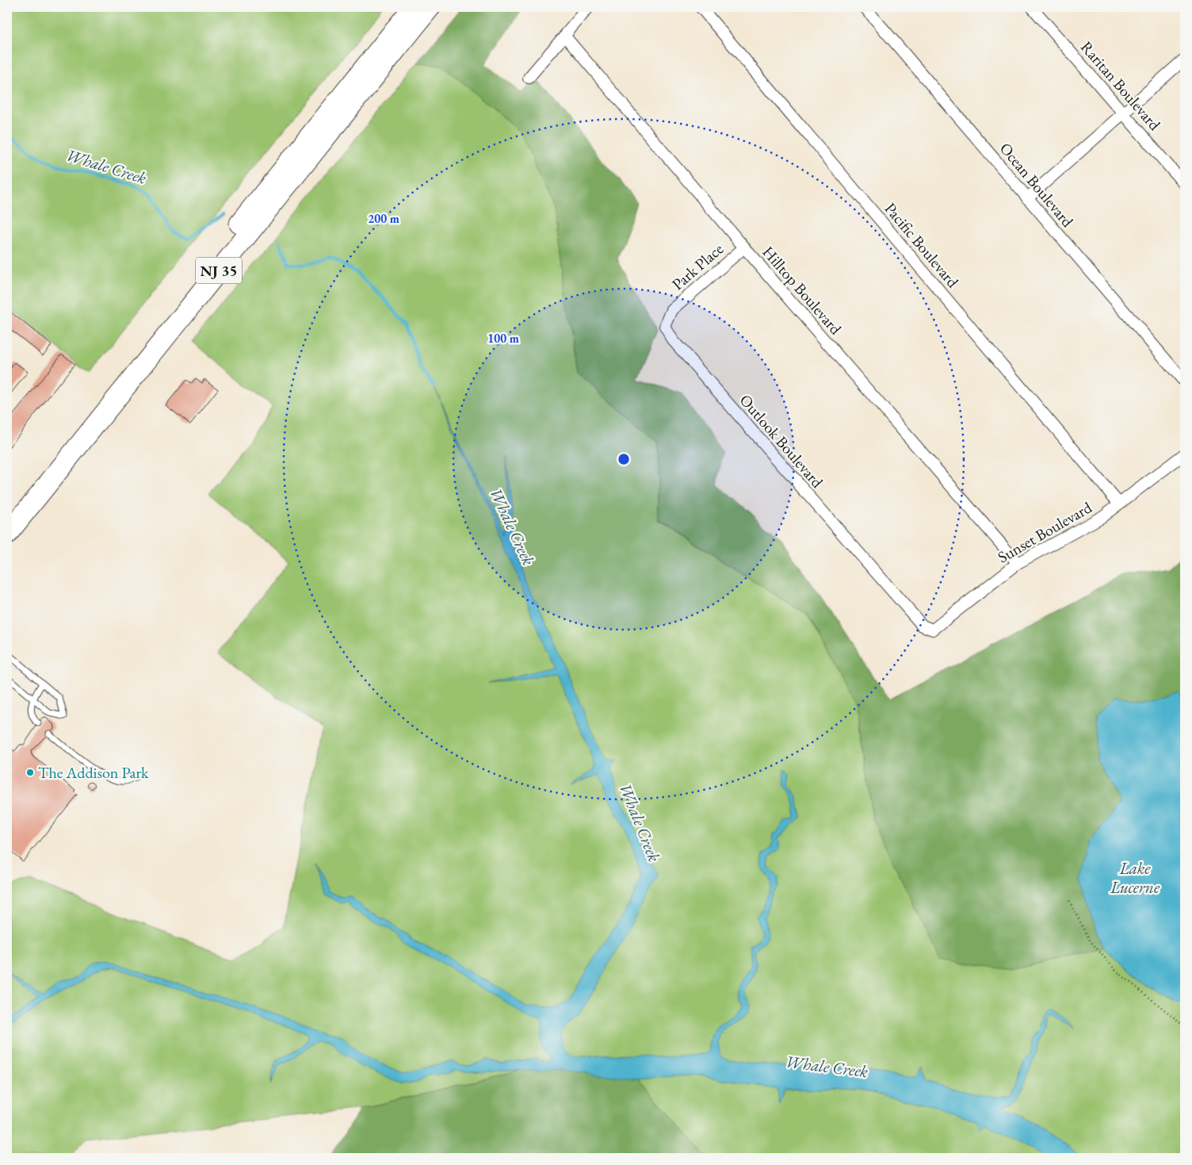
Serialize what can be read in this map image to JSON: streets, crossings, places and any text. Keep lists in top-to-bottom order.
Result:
{
  "streets": {
    "highway": ["NJ 35"],
    "street": [
      "Raritan Boulevard",
      "Ocean Boulevard",
      "Pacific Boulevard",
      "Park Place",
      "Hilltop Boulevard",
      "Outlook Boulevard",
      "Sunset Boulevard"
    ]
  },
  "crossings": [
    ["Pacific Boulevard", "Sunset Boulevard"],
    ["Park Place", "Hilltop Boulevard"],
    ["Park Place", "Outlook Boulevard"],
    ["Hilltop Boulevard", "Sunset Boulevard"],
    ["Outlook Boulevard", "Sunset Boulevard"]
  ],
  "water": ["Whale Creek", "Lake Lucerne"],
  "places": ["The Addison Park"],
  "rings": ["200 m", "100 m"]
}
